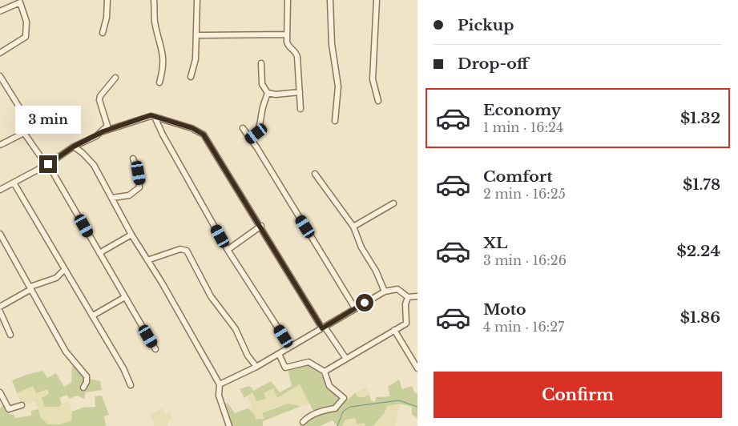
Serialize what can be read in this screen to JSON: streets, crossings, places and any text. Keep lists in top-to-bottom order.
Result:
{
  "page": {
    "banner": ["Pickup", "Drop-off"],
    "list": [
      {
        "name": "Economy",
        "note": "1 min · 16:24",
        "value": "$1.32"
      },
      {
        "name": "Comfort",
        "note": "2 min · 16:25",
        "value": "$1.78"
      },
      {
        "name": "XL",
        "note": "3 min · 16:26",
        "value": "$2.24"
      },
      {
        "name": "Moto",
        "note": "4 min · 16:27",
        "value": "$1.86"
      }
    ],
    "bubble": "3 min",
    "buttons": "Confirm"
  }
}
